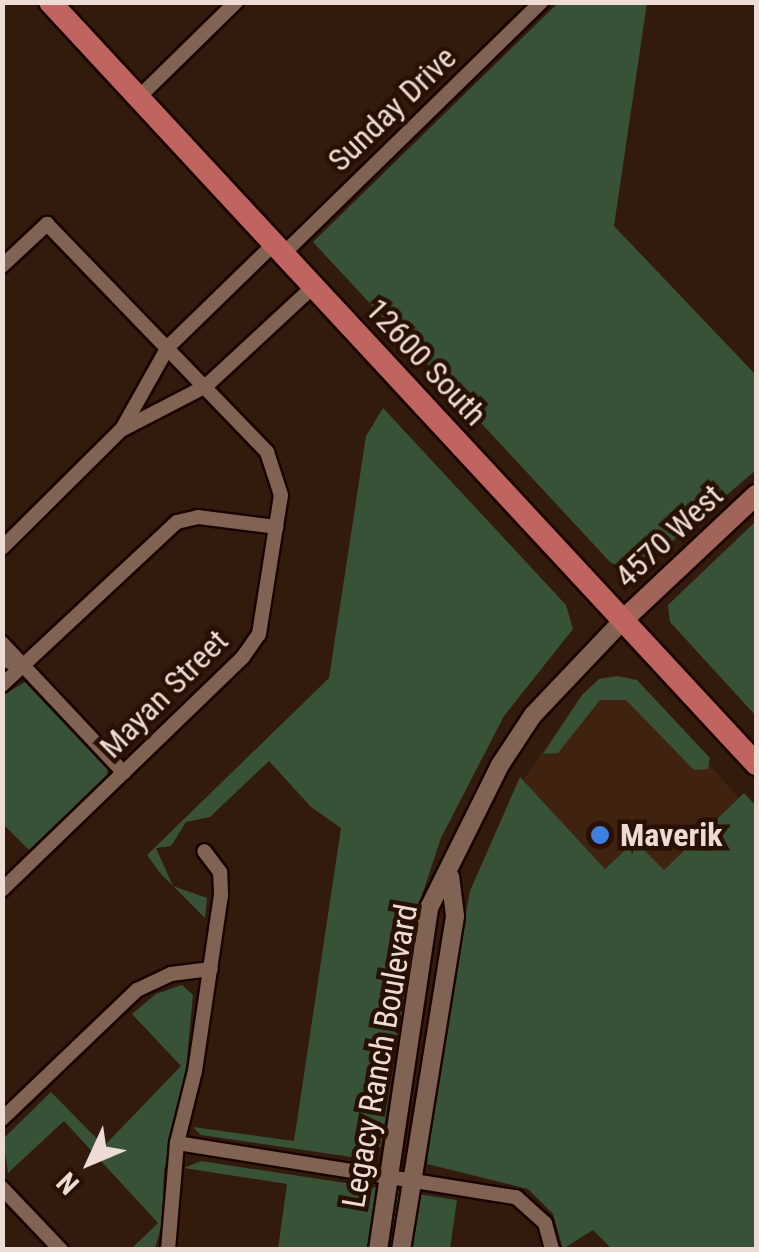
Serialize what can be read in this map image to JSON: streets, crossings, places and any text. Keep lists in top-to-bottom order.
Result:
{
  "streets": {
    "main road": ["12600 South", "4570 West"],
    "street": ["Sunday Drive", "Mayan Street", "Legacy Ranch Boulevard"]
  },
  "crossings": [
    ["Sunday Drive", "12600 South"],
    ["Sunday Drive", "Mayan Street"],
    ["12600 South", "4570 West"],
    ["12600 South", "Legacy Ranch Boulevard"],
    ["4570 West", "Legacy Ranch Boulevard"]
  ],
  "places": ["Maverik"],
  "north": "bottom left"
}
